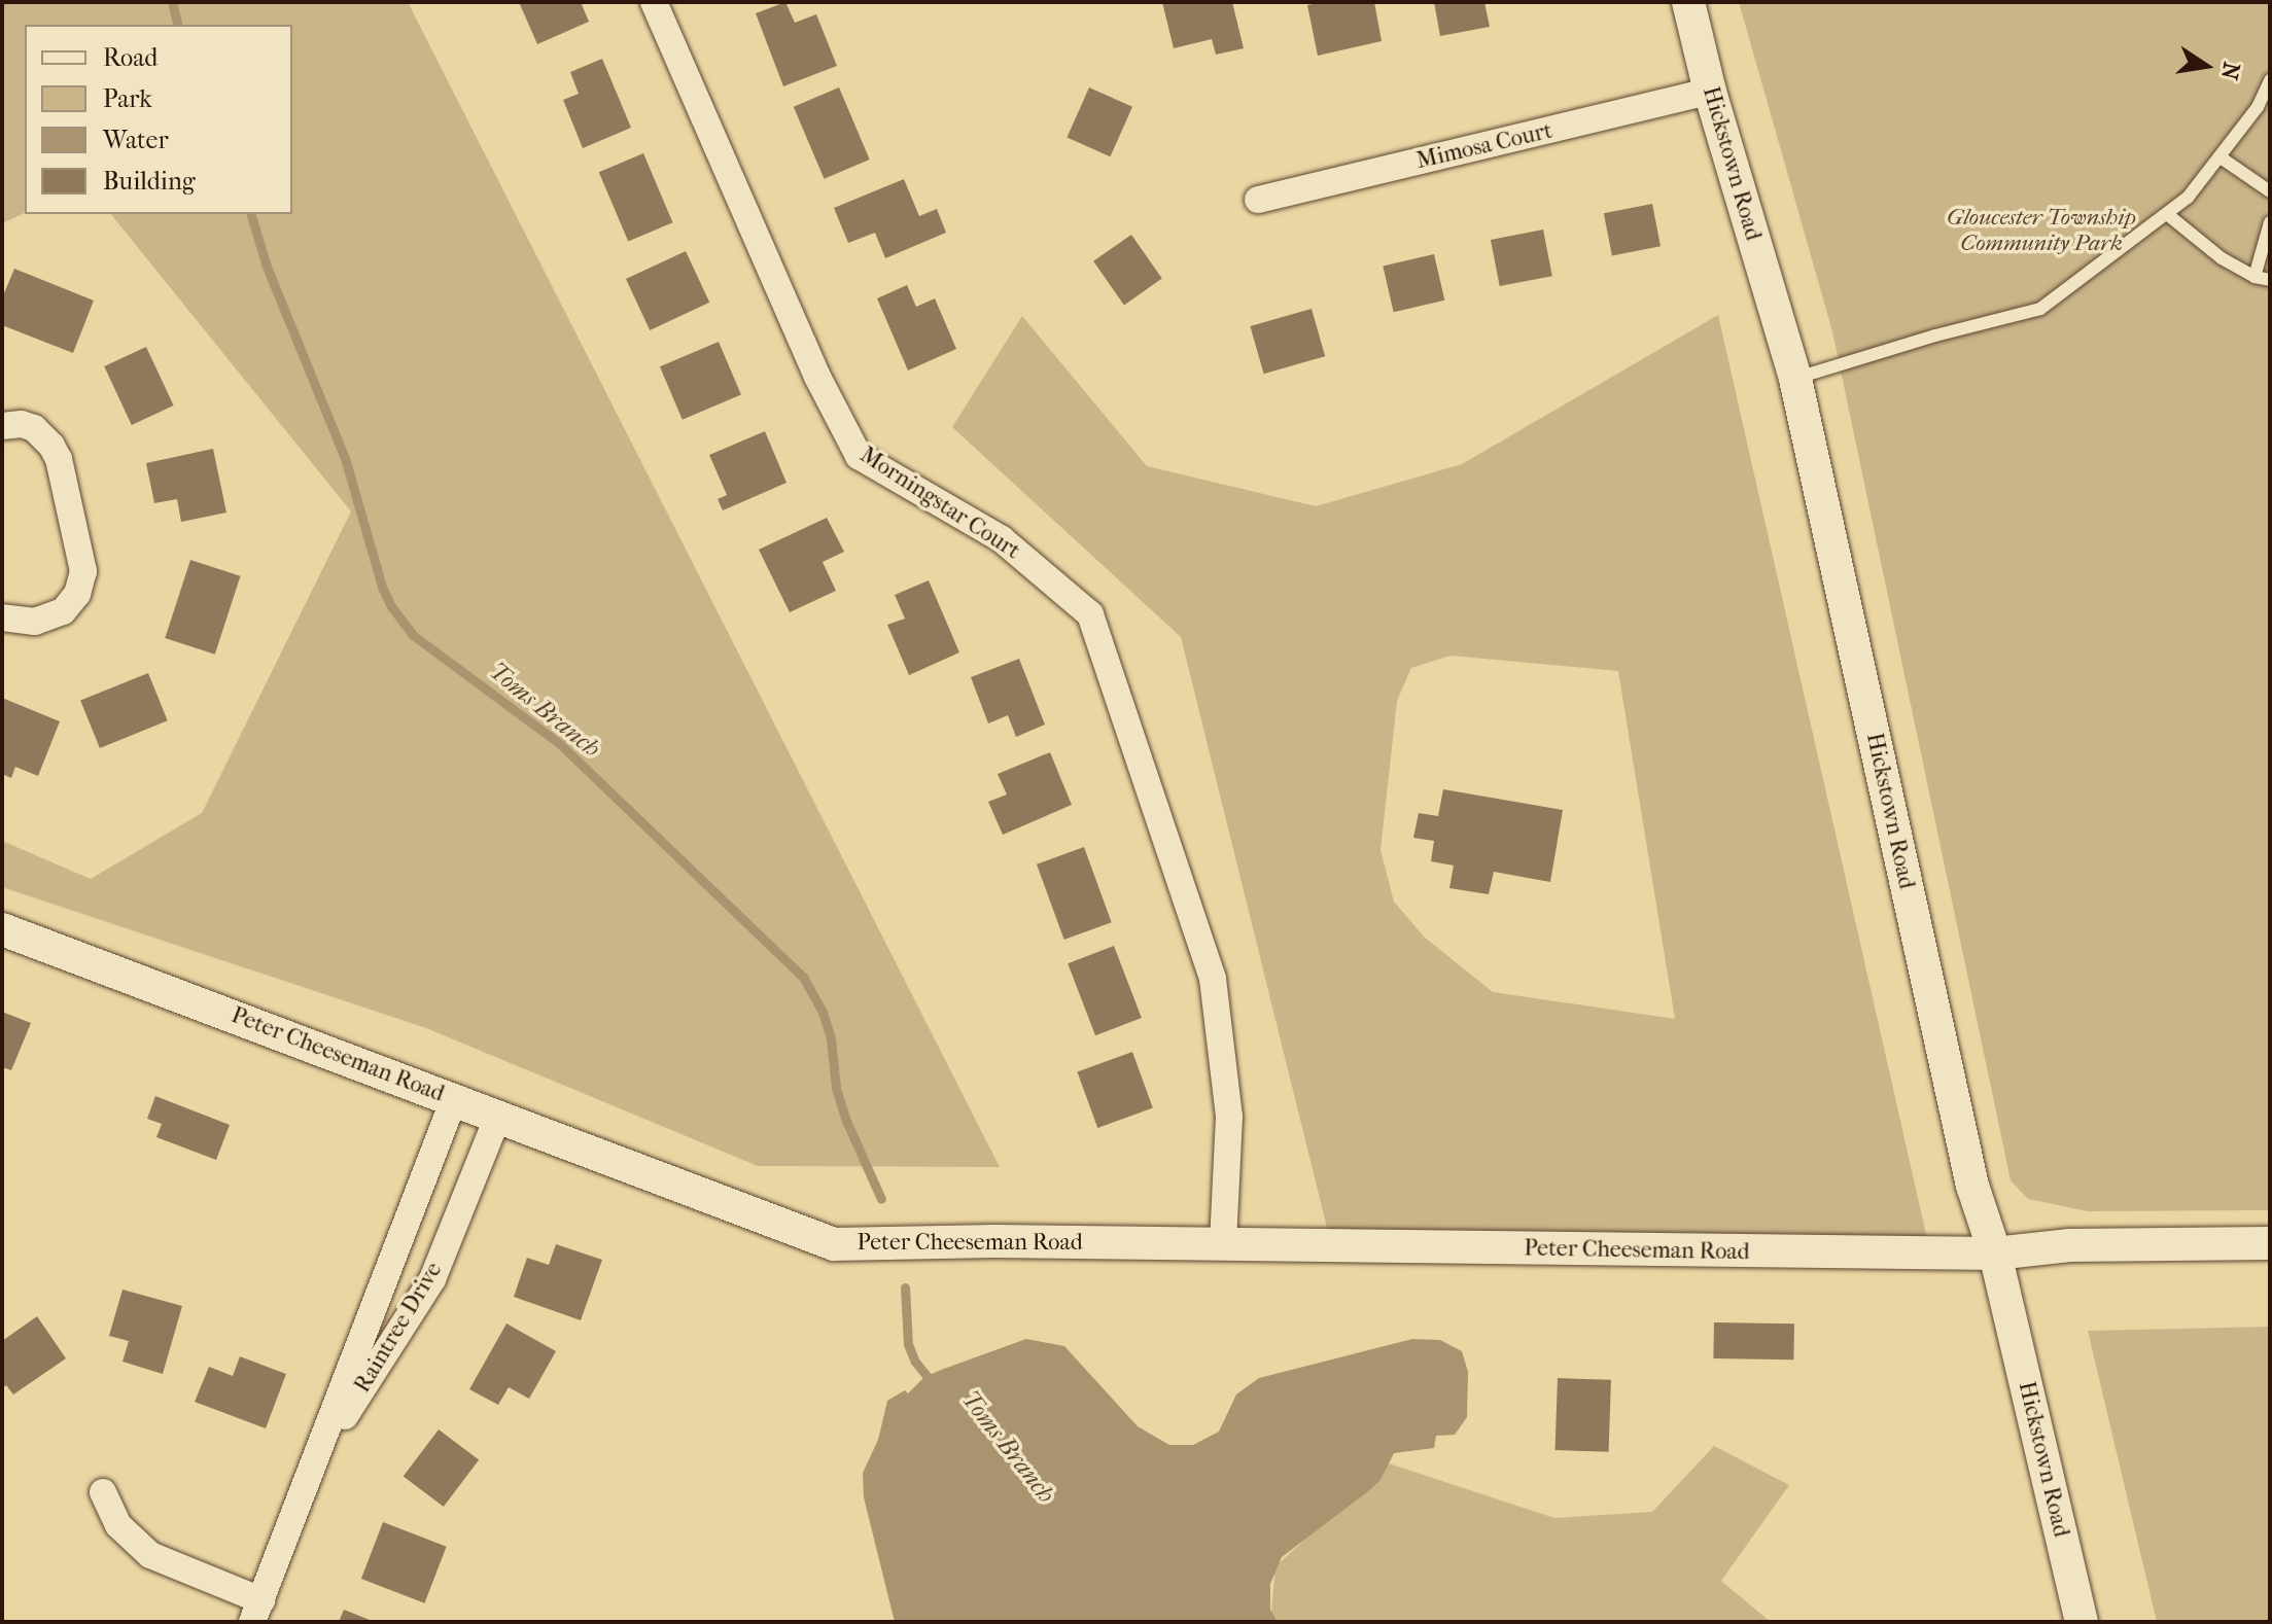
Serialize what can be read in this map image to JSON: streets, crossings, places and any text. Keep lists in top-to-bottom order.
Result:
{
  "streets": {
    "street": [
      "Mimosa Court",
      "Hickstown Road",
      "Morningstar Court",
      "Peter Cheeseman Road",
      "Raintree Drive"
    ]
  },
  "crossings": [
    ["Mimosa Court", "Hickstown Road"],
    ["Hickstown Road", "Peter Cheeseman Road"],
    ["Morningstar Court", "Peter Cheeseman Road"],
    ["Peter Cheeseman Road", "Raintree Drive"]
  ],
  "water": ["Toms Branch"],
  "parks": ["Gloucester Township Community Park"],
  "legend": [
    "Road",
    "Park",
    "Water",
    "Building"
  ],
  "north": "right"
}
